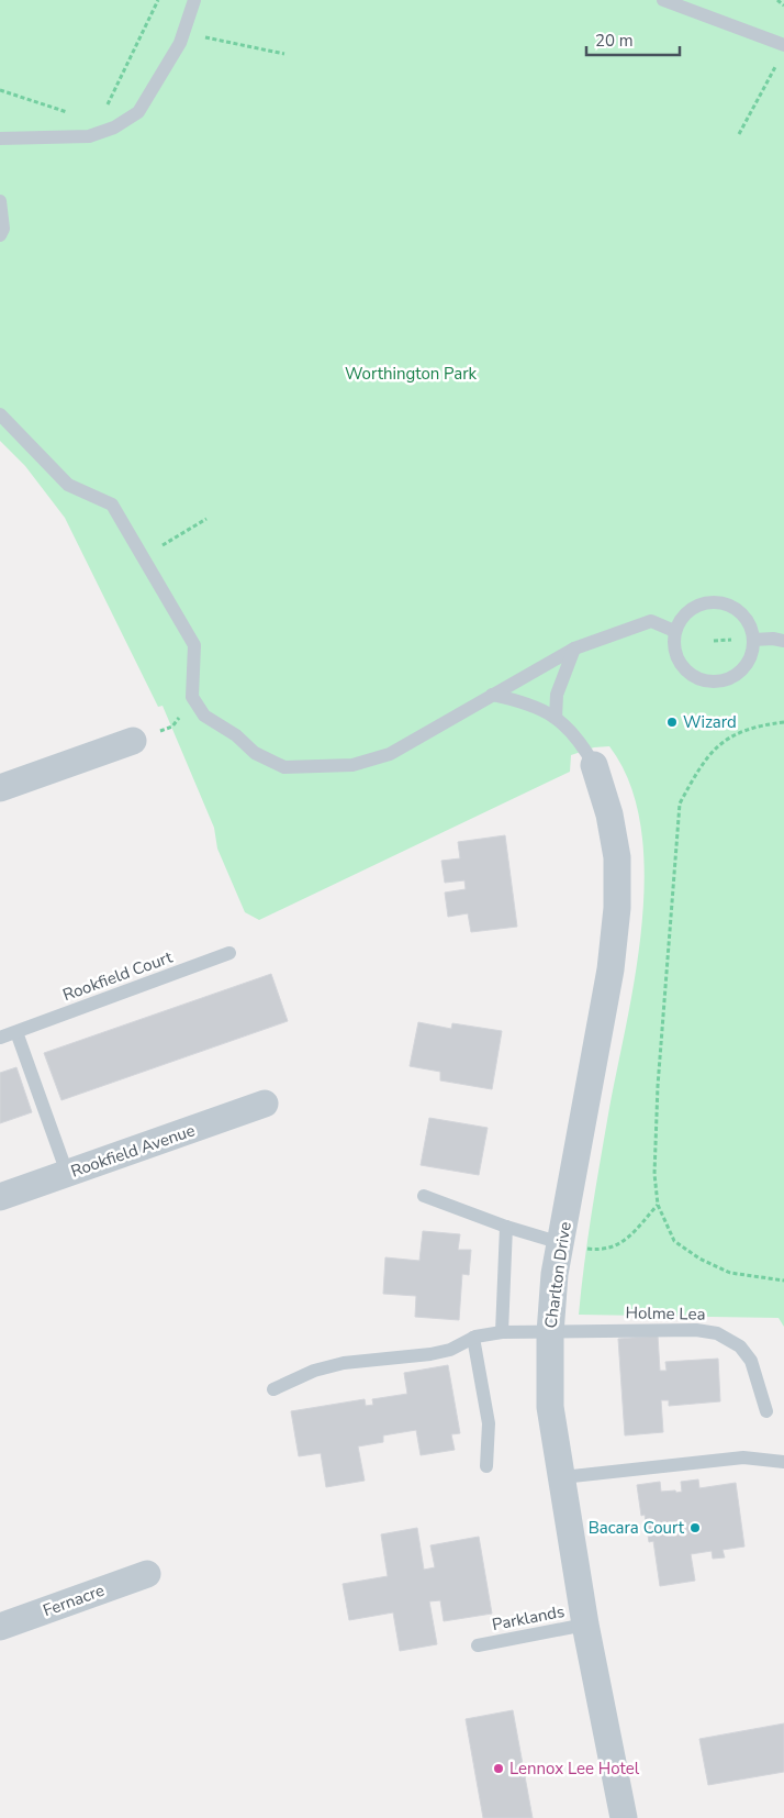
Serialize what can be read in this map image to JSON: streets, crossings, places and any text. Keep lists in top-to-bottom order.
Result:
{
  "streets": {
    "street": ["Rookfield Avenue", "Charlton Drive", "Fernacre"],
    "lane": ["Rookfield Court", "Holme Lea", "Parklands"]
  },
  "crossings": [
    ["Charlton Drive", "Holme Lea"],
    ["Charlton Drive", "Parklands"]
  ],
  "parks": ["Worthington Park"],
  "places": ["Wizard", "Bacara Court", "Lennox Lee Hotel"],
  "scale_bar": "20 m"
}
